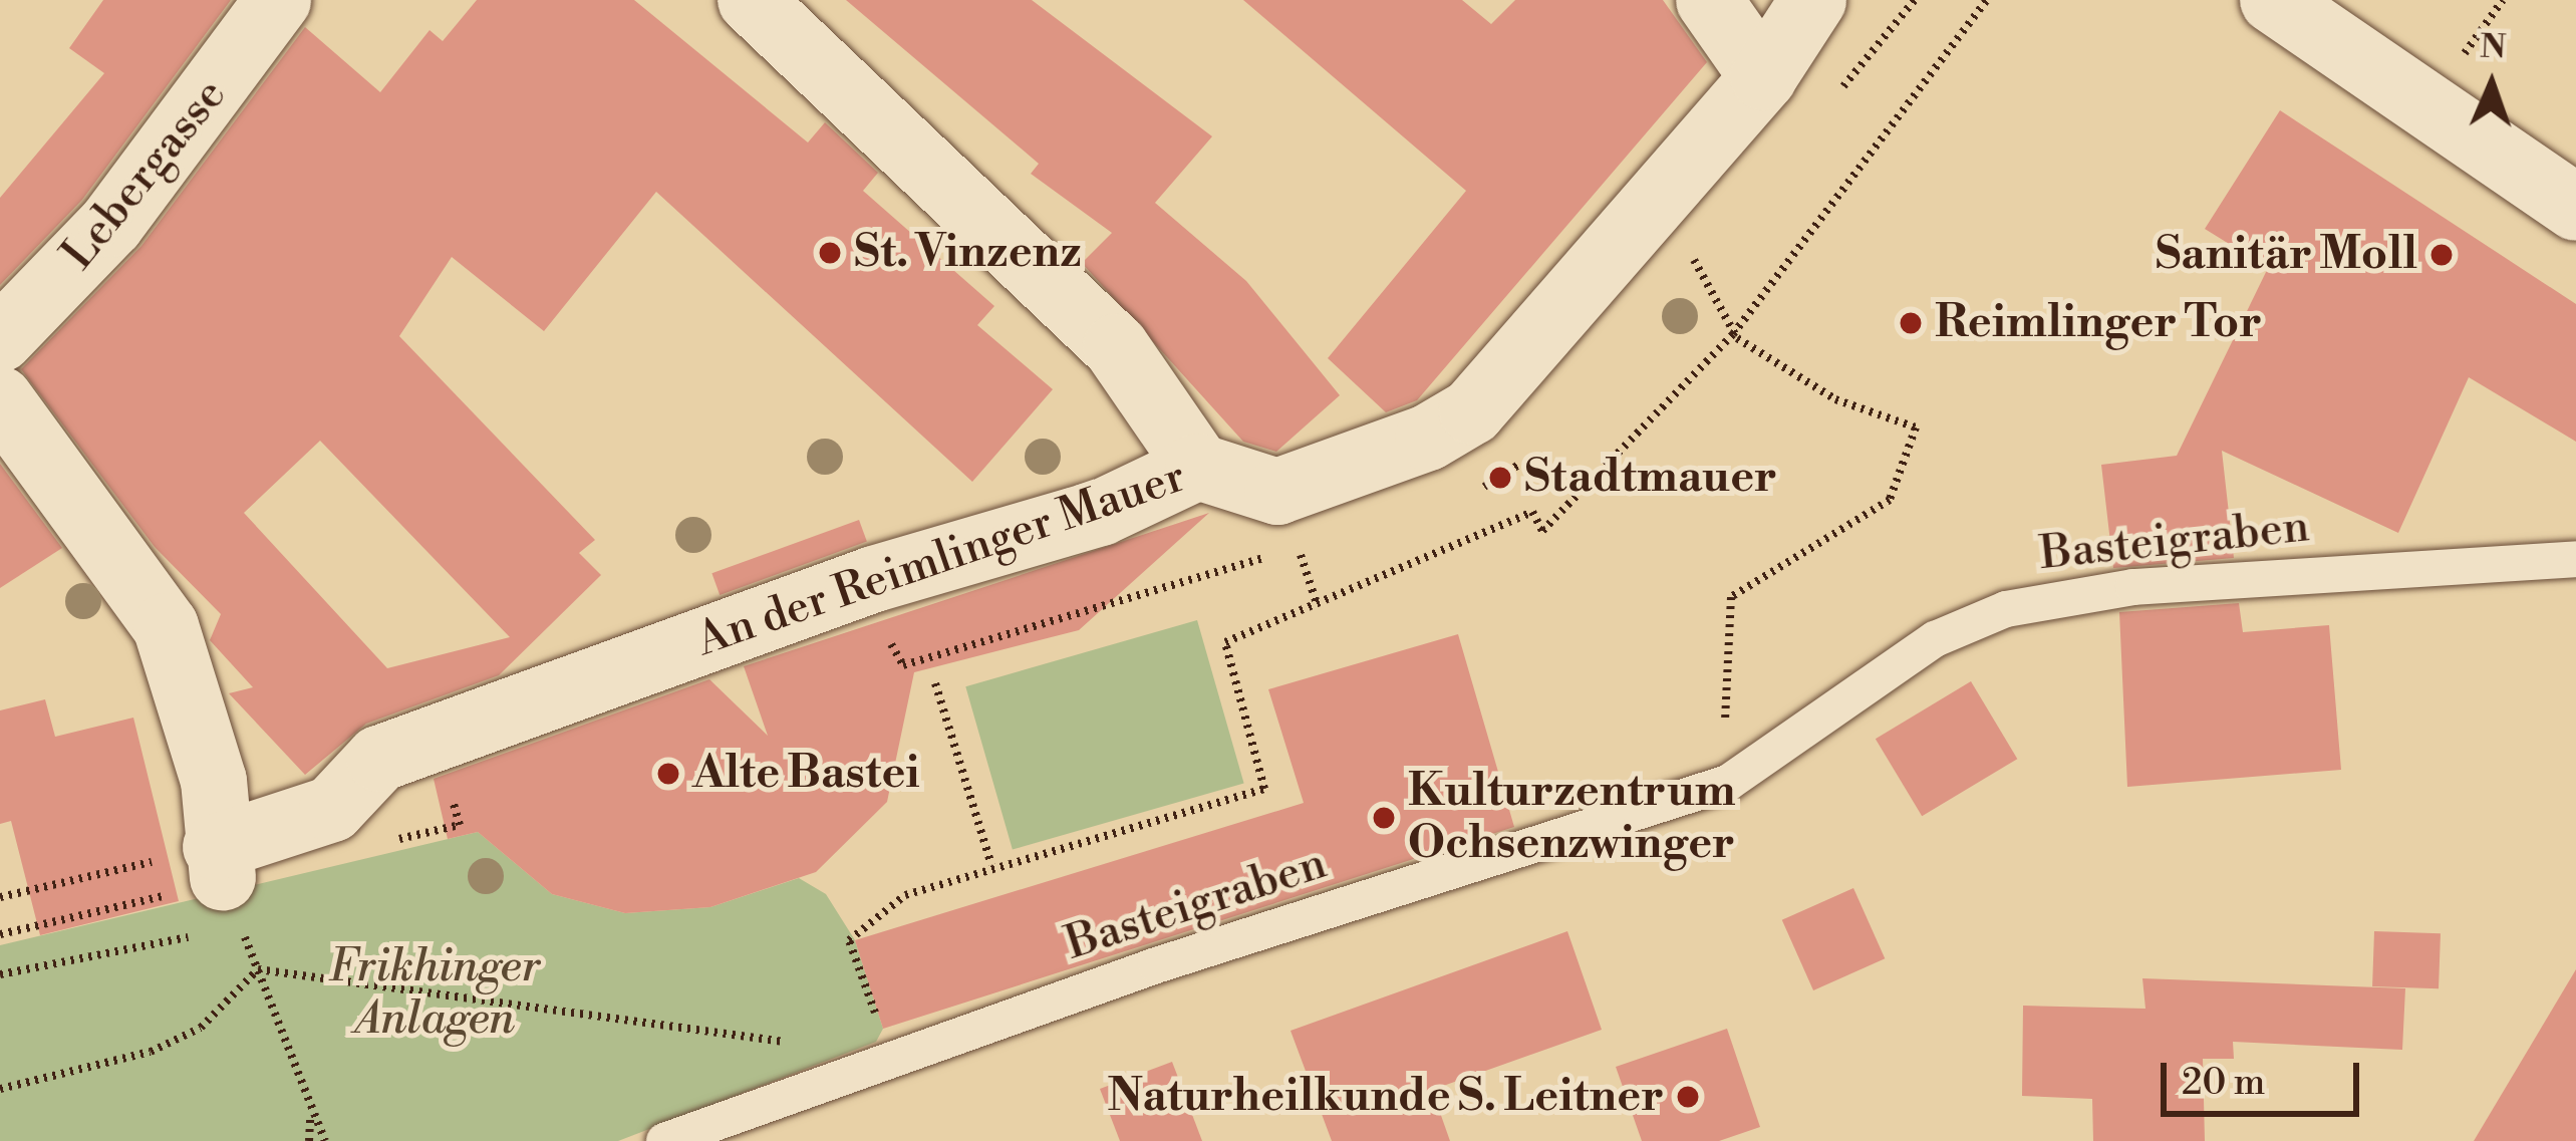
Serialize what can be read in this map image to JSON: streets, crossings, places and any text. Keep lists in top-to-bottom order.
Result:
{
  "streets": {
    "street": ["Lebergasse", "An der Reimlinger Mauer"],
    "lane": ["Basteigraben"]
  },
  "parks": ["Frikhinger Anlagen"],
  "places": [
    "St. Vinzenz",
    "Sanitär Moll",
    "Reimlinger Tor",
    "Stadtmauer",
    "Alte Bastei",
    "Kulturzentrum Ochsenzwinger",
    "Naturheilkunde S. Leitner"
  ],
  "scale_bar": "20 m",
  "north": "top"
}
